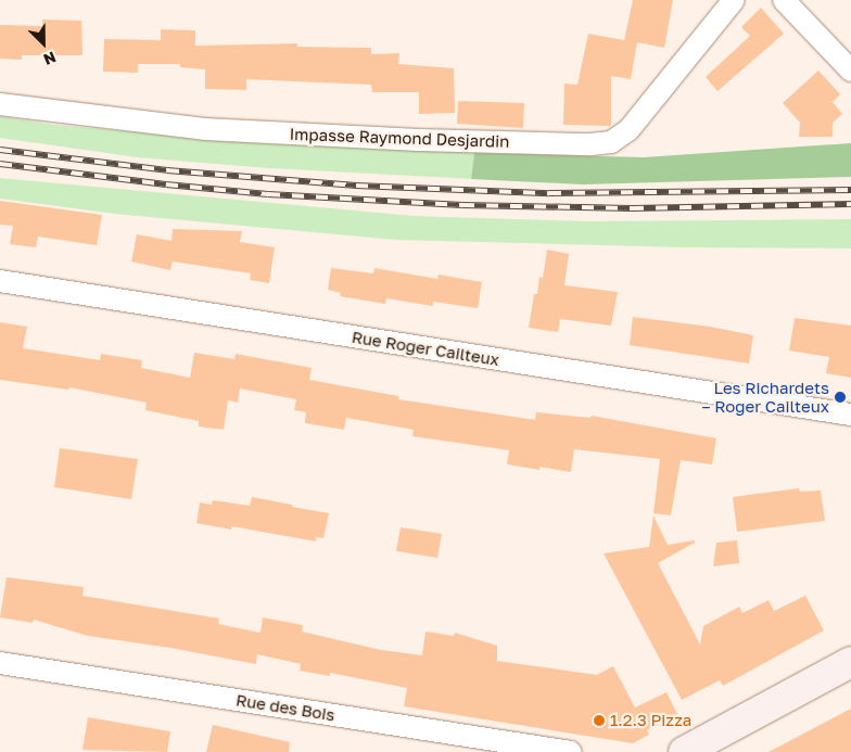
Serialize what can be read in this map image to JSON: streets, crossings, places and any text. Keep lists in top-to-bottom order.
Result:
{
  "streets": {
    "street": ["Impasse Raymond Desjardin", "Rue Roger Cailteux", "Rue des Bois"]
  },
  "places": ["Les Richardets – Roger Cailteux", "1.2.3 Pizza"],
  "north": "bottom right"
}
